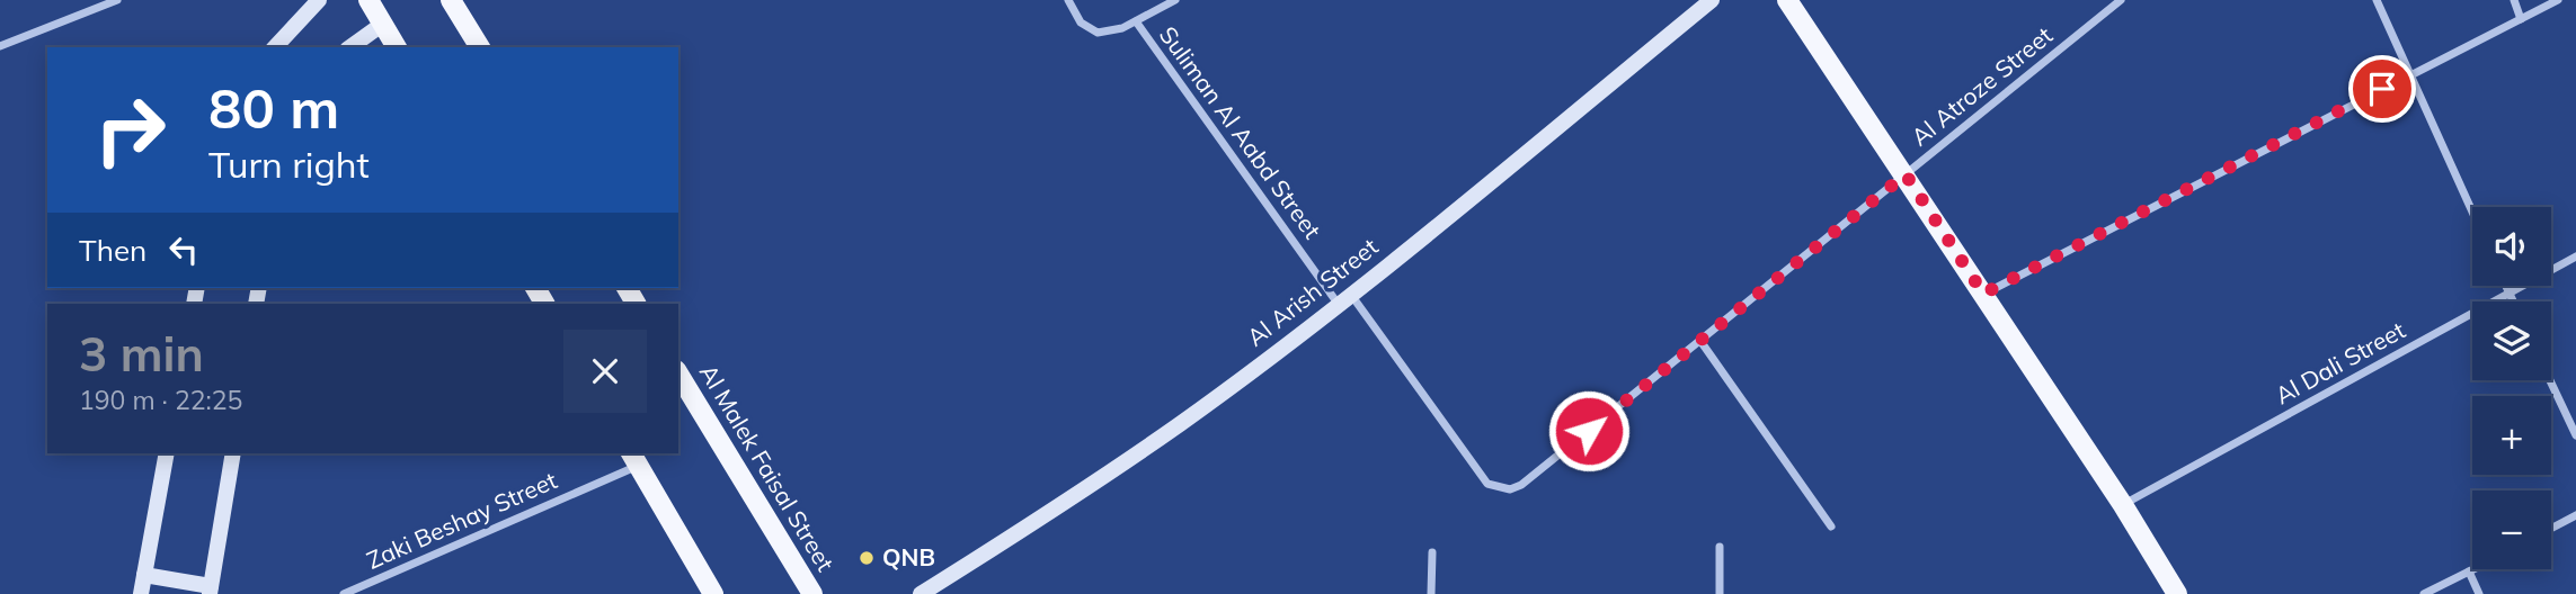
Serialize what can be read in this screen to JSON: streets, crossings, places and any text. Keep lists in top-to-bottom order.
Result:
{
  "streets": {
    "main road": ["Al Malek Faisal Street"],
    "street": [
      "Al Atroze Street",
      "Suliman Al Aabd Street",
      "Al Arish Street",
      "Al Dali Street",
      "Zaki Beshay Street"
    ]
  },
  "crossings": [
    ["Al Atroze Street", "Suliman Al Aabd Street"],
    ["Suliman Al Aabd Street", "Al Arish Street"]
  ],
  "places": ["QNB"],
  "page": {
    "turn": ["80 m", "Turn right"],
    "map_buttons": ["+", "−"],
    "then": "Then",
    "heading": ["3 min", "190 m · 22:25"]
  }
}
